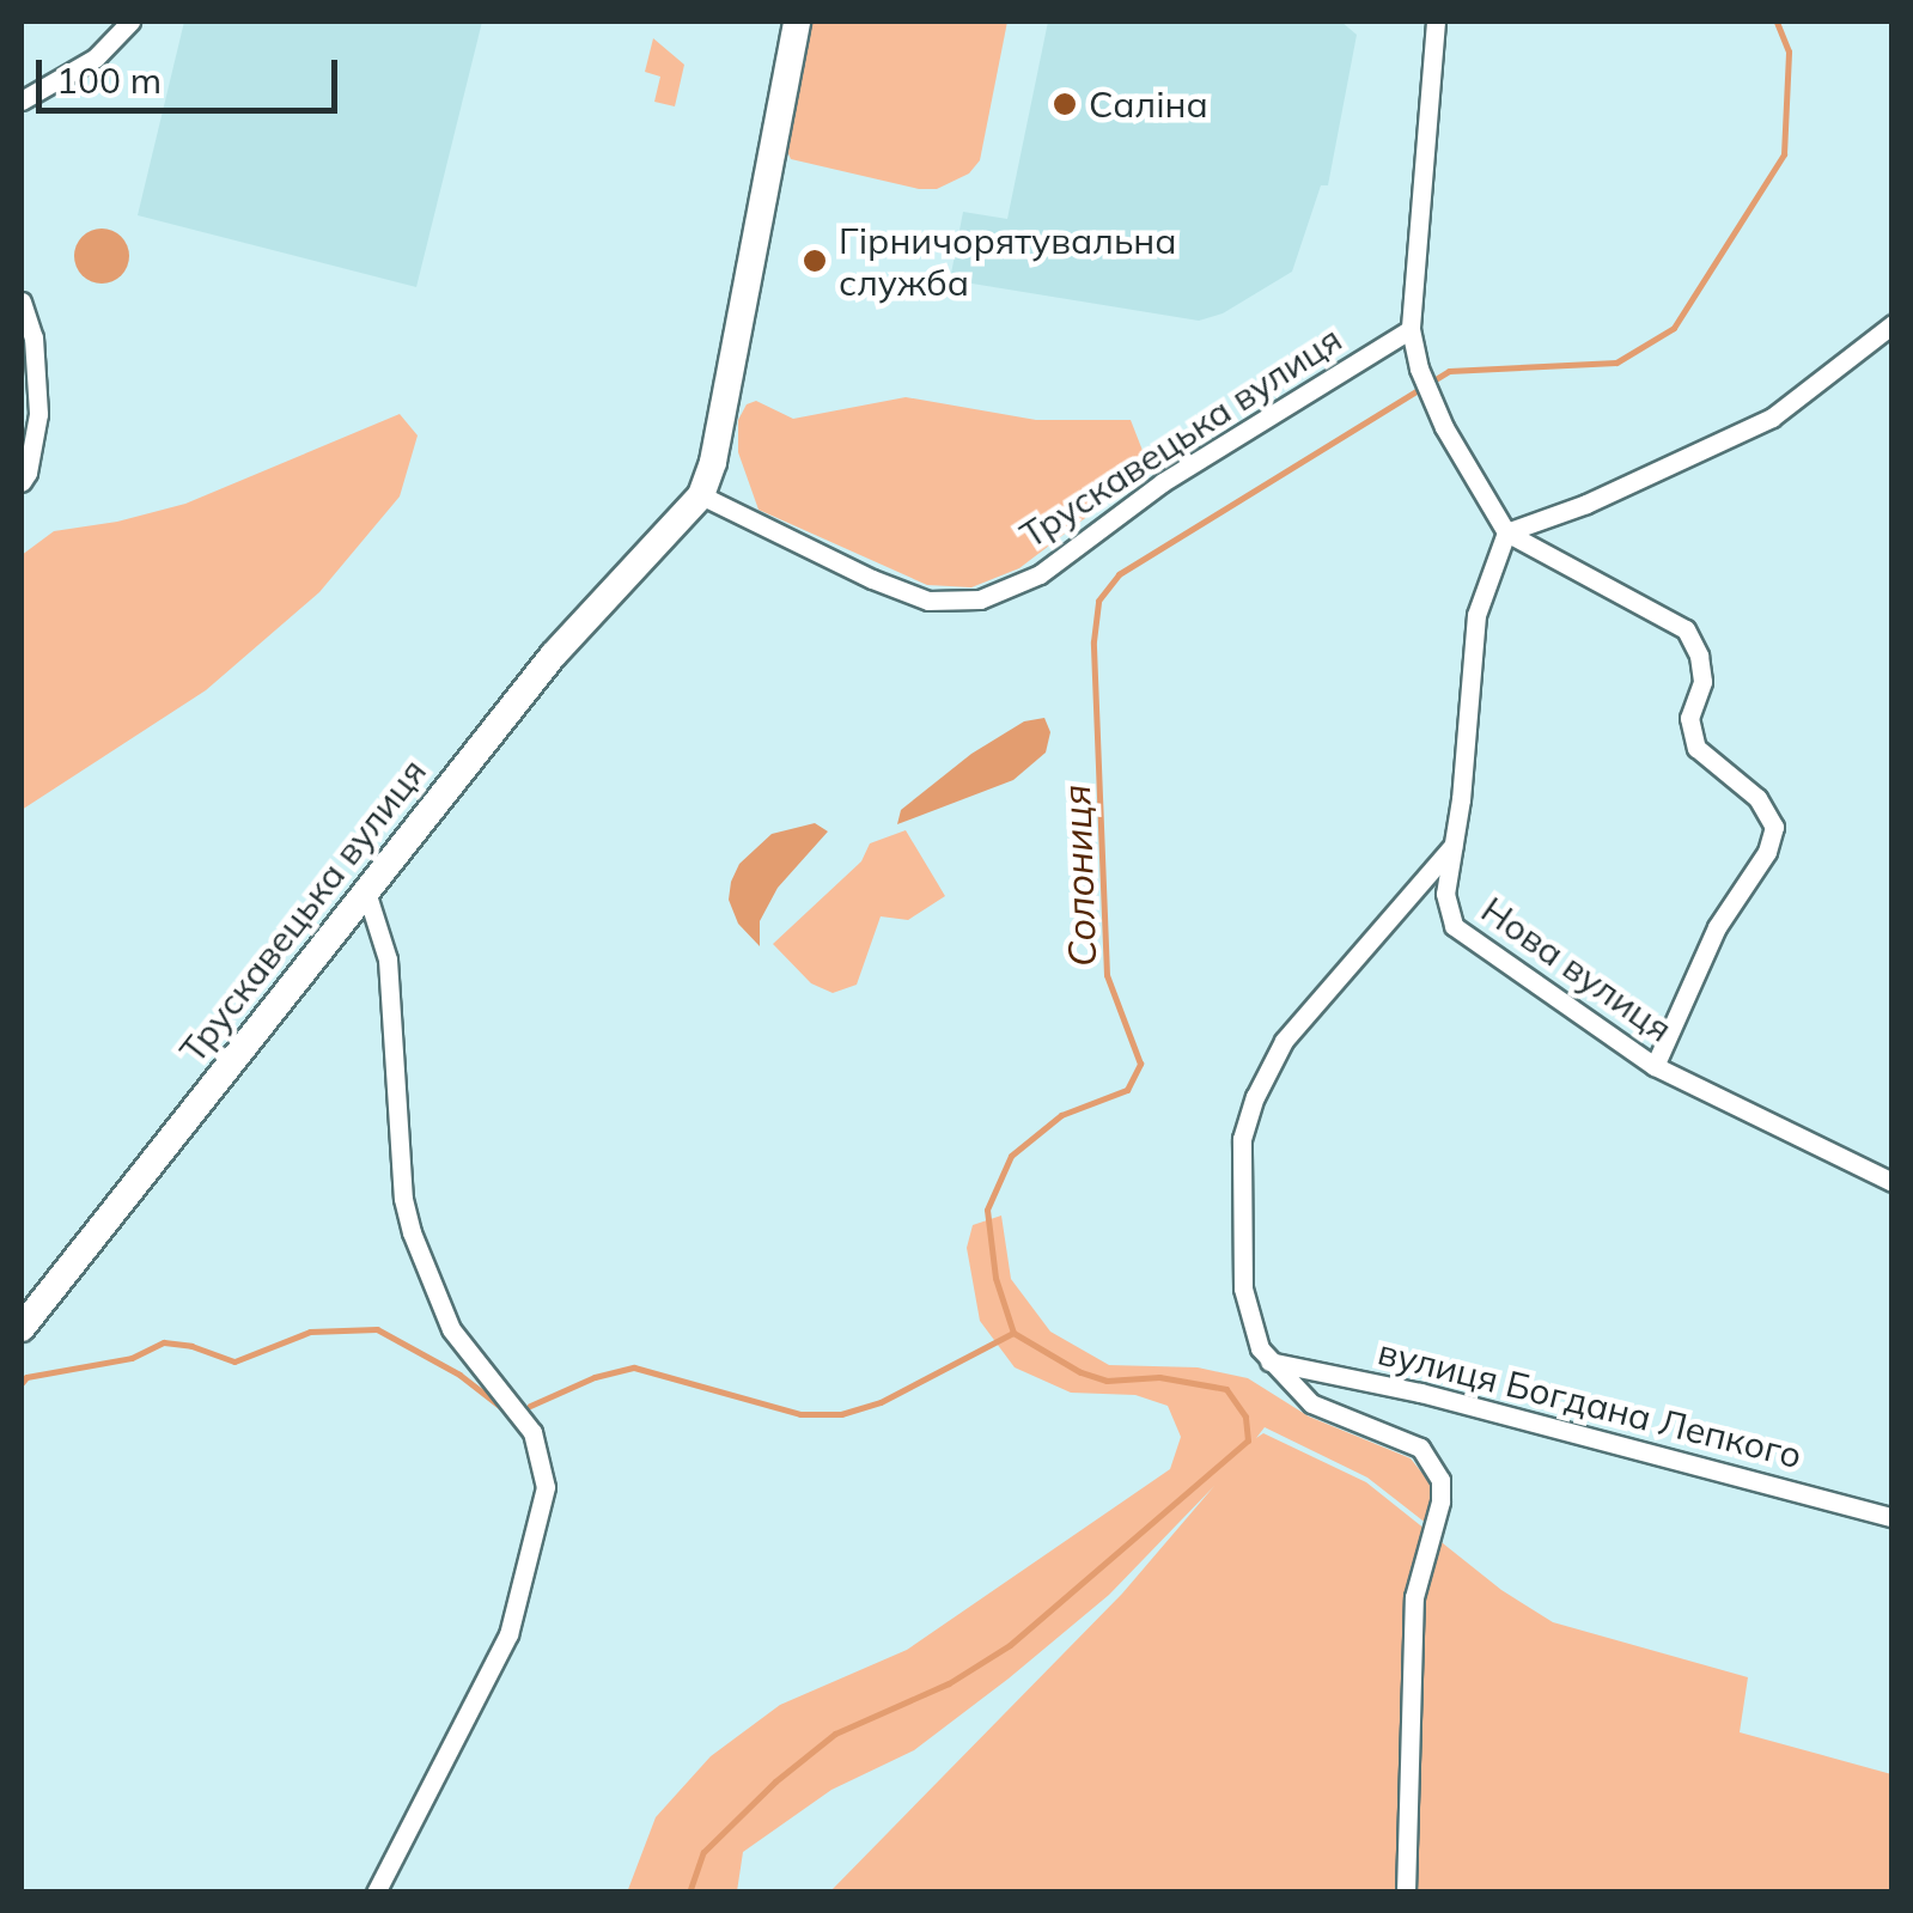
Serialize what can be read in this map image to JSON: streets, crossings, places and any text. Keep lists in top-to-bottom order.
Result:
{
  "streets": {
    "street": ["Трускавецька вулиця", "Нова вулиця", "вулиця Богдана Лепкого"]
  },
  "water": ["Солониця"],
  "places": ["Саліна", "Гірничорятувальна служба"],
  "scale_bar": "100 m"
}
